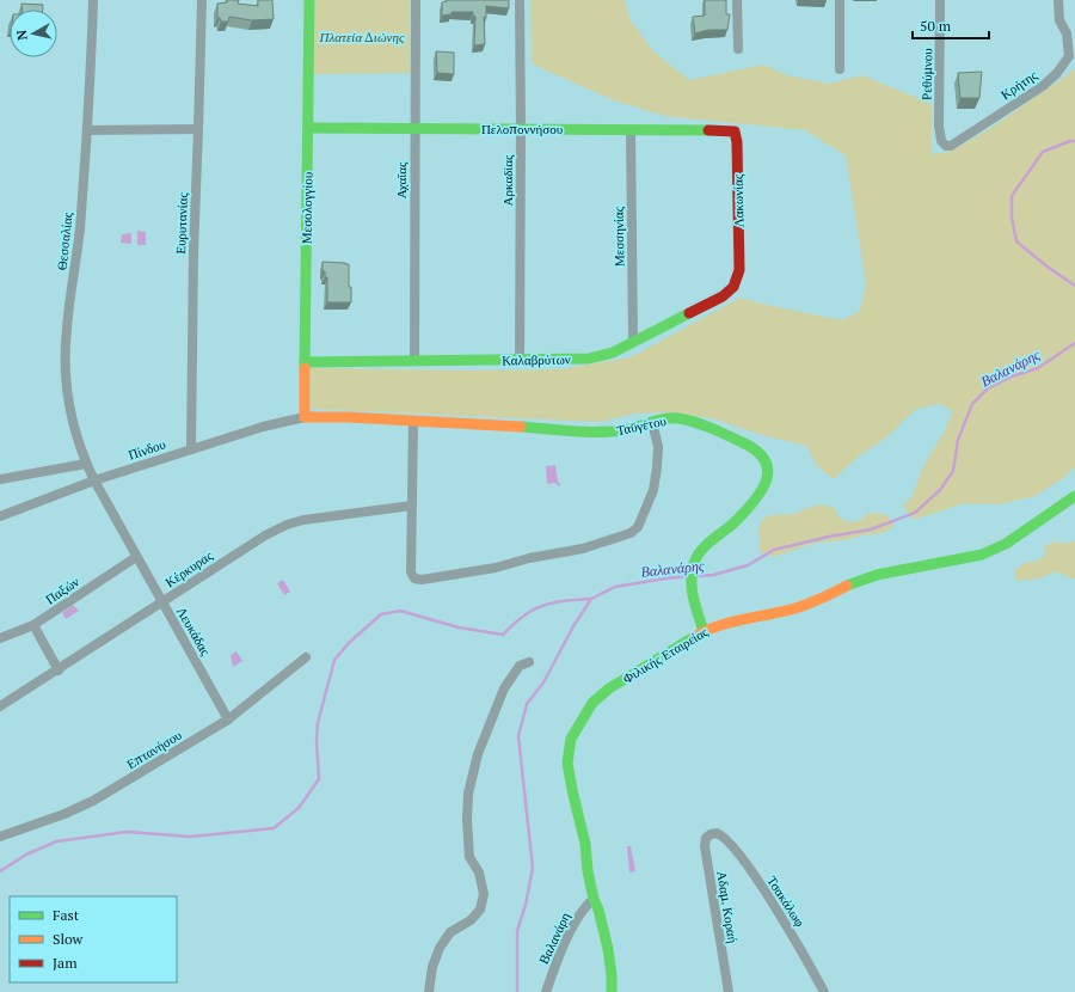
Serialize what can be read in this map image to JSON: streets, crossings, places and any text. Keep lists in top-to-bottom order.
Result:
{
  "streets": {
    "street": [
      "Ρεθύμνου",
      "Κρήτης",
      "Πελοποννήσου",
      "Αχαΐας",
      "Αρκαδίας",
      "Λακωνίας",
      "Μεσολογγίου",
      "Ευρυτανίας",
      "Μεσσηνίας",
      "Θεσσαλίας",
      "Καλαβρύτων",
      "Ταϋγέτου",
      "Πίνδου",
      "Κέρκυρας",
      "Παξών",
      "Λευκάδας",
      "Φιλικής Εταιρείας",
      "Επτανήσου",
      "Τσακάλωφ",
      "Αδαμ. Κοραή",
      "Βαλανάρη"
    ]
  },
  "crossings": [
    ["Ρεθύμνου", "Κρήτης"],
    ["Πελοποννήσου", "Αχαΐας"],
    ["Πελοποννήσου", "Αρκαδίας"],
    ["Πελοποννήσου", "Λακωνίας"],
    ["Πελοποννήσου", "Μεσολογγίου"],
    ["Πελοποννήσου", "Μεσσηνίας"],
    ["Αχαΐας", "Καλαβρύτων"],
    ["Αρκαδίας", "Καλαβρύτων"],
    ["Λακωνίας", "Καλαβρύτων"],
    ["Μεσολογγίου", "Καλαβρύτων"],
    ["Μεσολογγίου", "Ταϋγέτου"],
    ["Μεσολογγίου", "Πίνδου"],
    ["Ευρυτανίας", "Πίνδου"],
    ["Μεσσηνίας", "Καλαβρύτων"],
    ["Θεσσαλίας", "Πίνδου"],
    ["Θεσσαλίας", "Λευκάδας"],
    ["Ταϋγέτου", "Πίνδου"],
    ["Ταϋγέτου", "Φιλικής Εταιρείας"],
    ["Πίνδου", "Λευκάδας"],
    ["Κέρκυρας", "Λευκάδας"],
    ["Παξών", "Λευκάδας"],
    ["Λευκάδας", "Επτανήσου"],
    ["Φιλικής Εταιρείας", "Βαλανάρη"],
    ["Τσακάλωφ", "Αδαμ. Κοραή"]
  ],
  "water": ["Βαλανάρης"],
  "parks": ["Πλατεία Διώνης"],
  "legend": ["Fast", "Slow", "Jam"],
  "scale_bar": "50 m",
  "north": "left"
}
